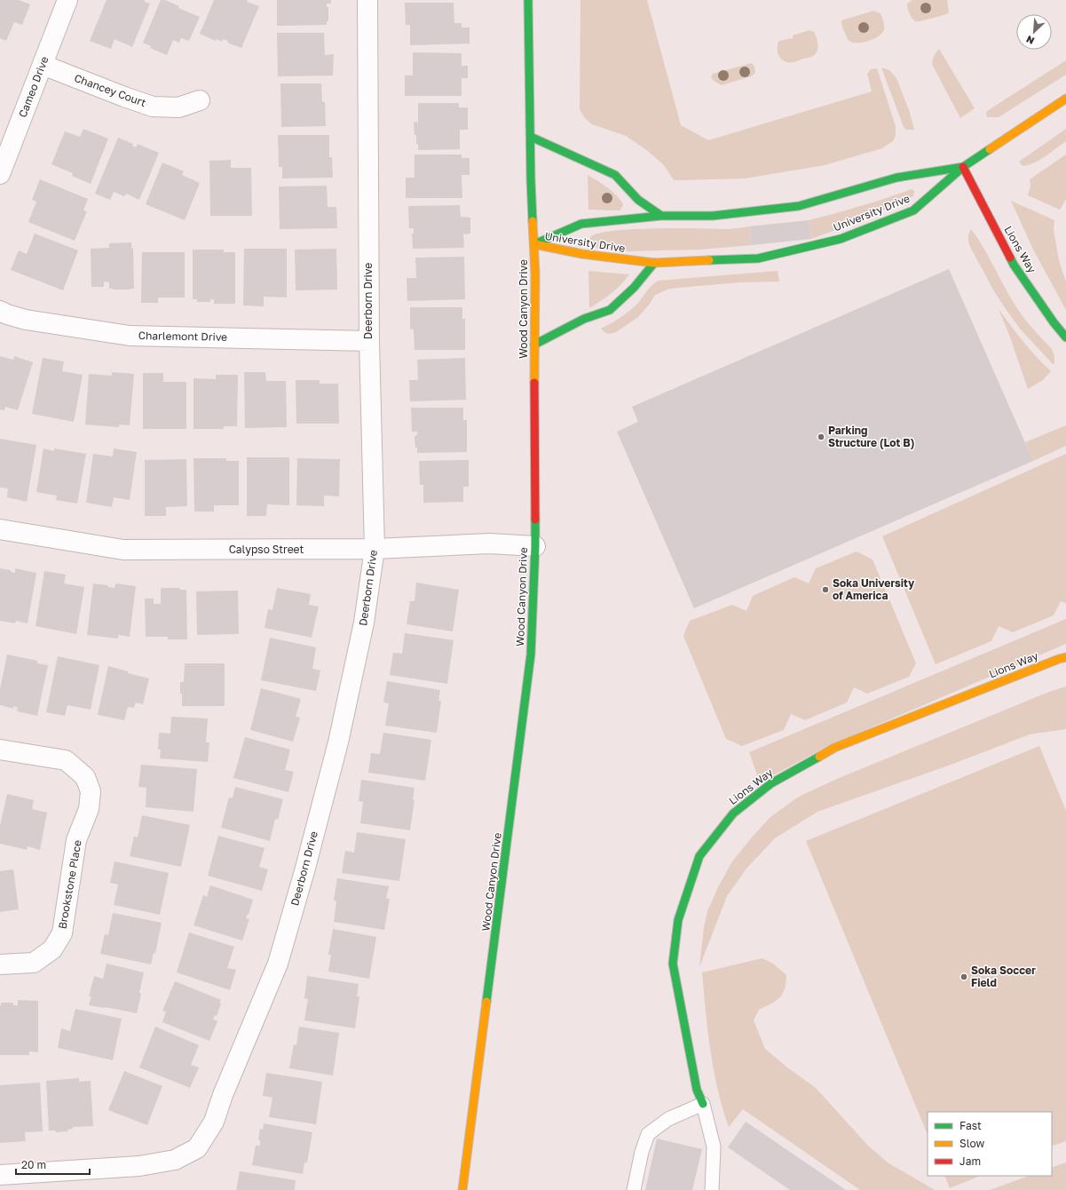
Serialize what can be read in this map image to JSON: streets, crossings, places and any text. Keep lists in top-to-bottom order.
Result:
{
  "streets": {
    "street": [
      "Cameo Drive",
      "Chancey Court",
      "University Drive",
      "Lions Way",
      "Deerborn Drive",
      "Wood Canyon Drive",
      "Charlemont Drive",
      "Calypso Street",
      "Brookstone Place"
    ]
  },
  "crossings": [
    ["Cameo Drive", "Chancey Court"],
    ["University Drive", "Lions Way"],
    ["University Drive", "Wood Canyon Drive"],
    ["Deerborn Drive", "Charlemont Drive"],
    ["Deerborn Drive", "Calypso Street"],
    ["Wood Canyon Drive", "Calypso Street"]
  ],
  "places": ["Parking Structure (Lot B)", "Soka University of America", "Soka Soccer Field"],
  "legend": ["Fast", "Slow", "Jam"],
  "scale_bar": "20 m",
  "north": "bottom left"
}
